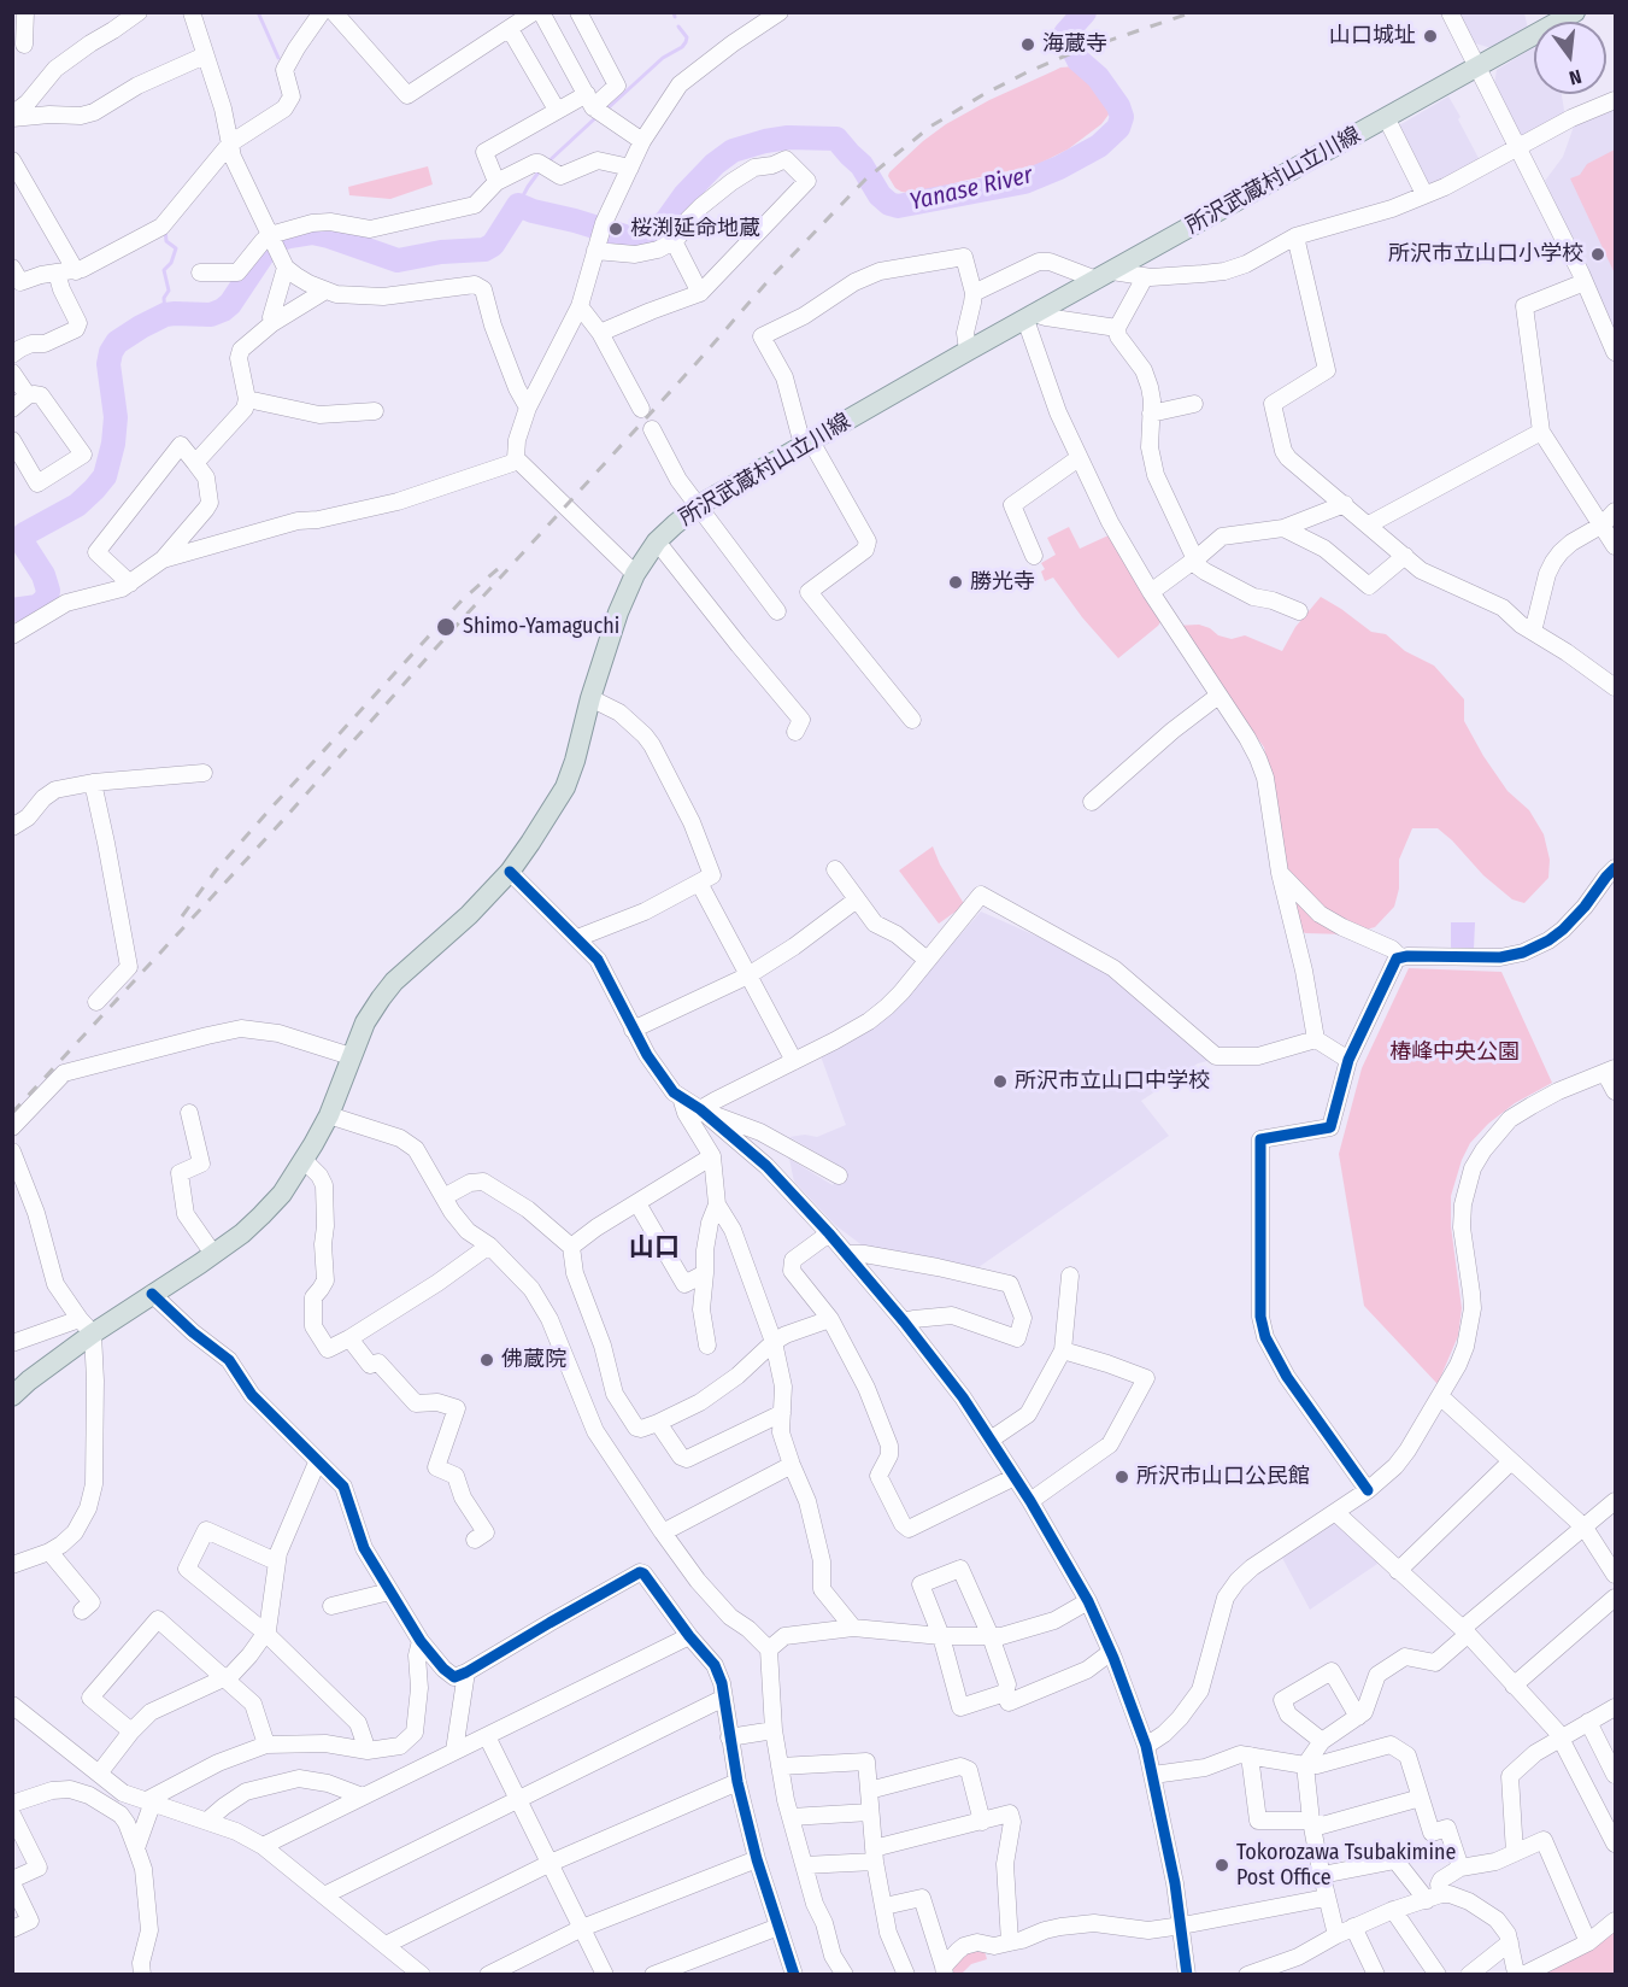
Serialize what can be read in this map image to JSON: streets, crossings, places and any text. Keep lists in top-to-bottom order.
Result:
{
  "streets": {
    "main road": ["所沢武蔵村山立川線"]
  },
  "districts": ["山口"],
  "water": ["Yanase River"],
  "parks": ["椿峰中央公園"],
  "places": [
    "山口城址",
    "海蔵寺",
    "桜渕延命地蔵",
    "所沢市立山口小学校",
    "勝光寺",
    "Shimo-Yamaguchi",
    "所沢市立山口中学校",
    "佛蔵院",
    "所沢市山口公民館",
    "Tokorozawa Tsubakimine Post Office"
  ],
  "north": "bottom"
}
